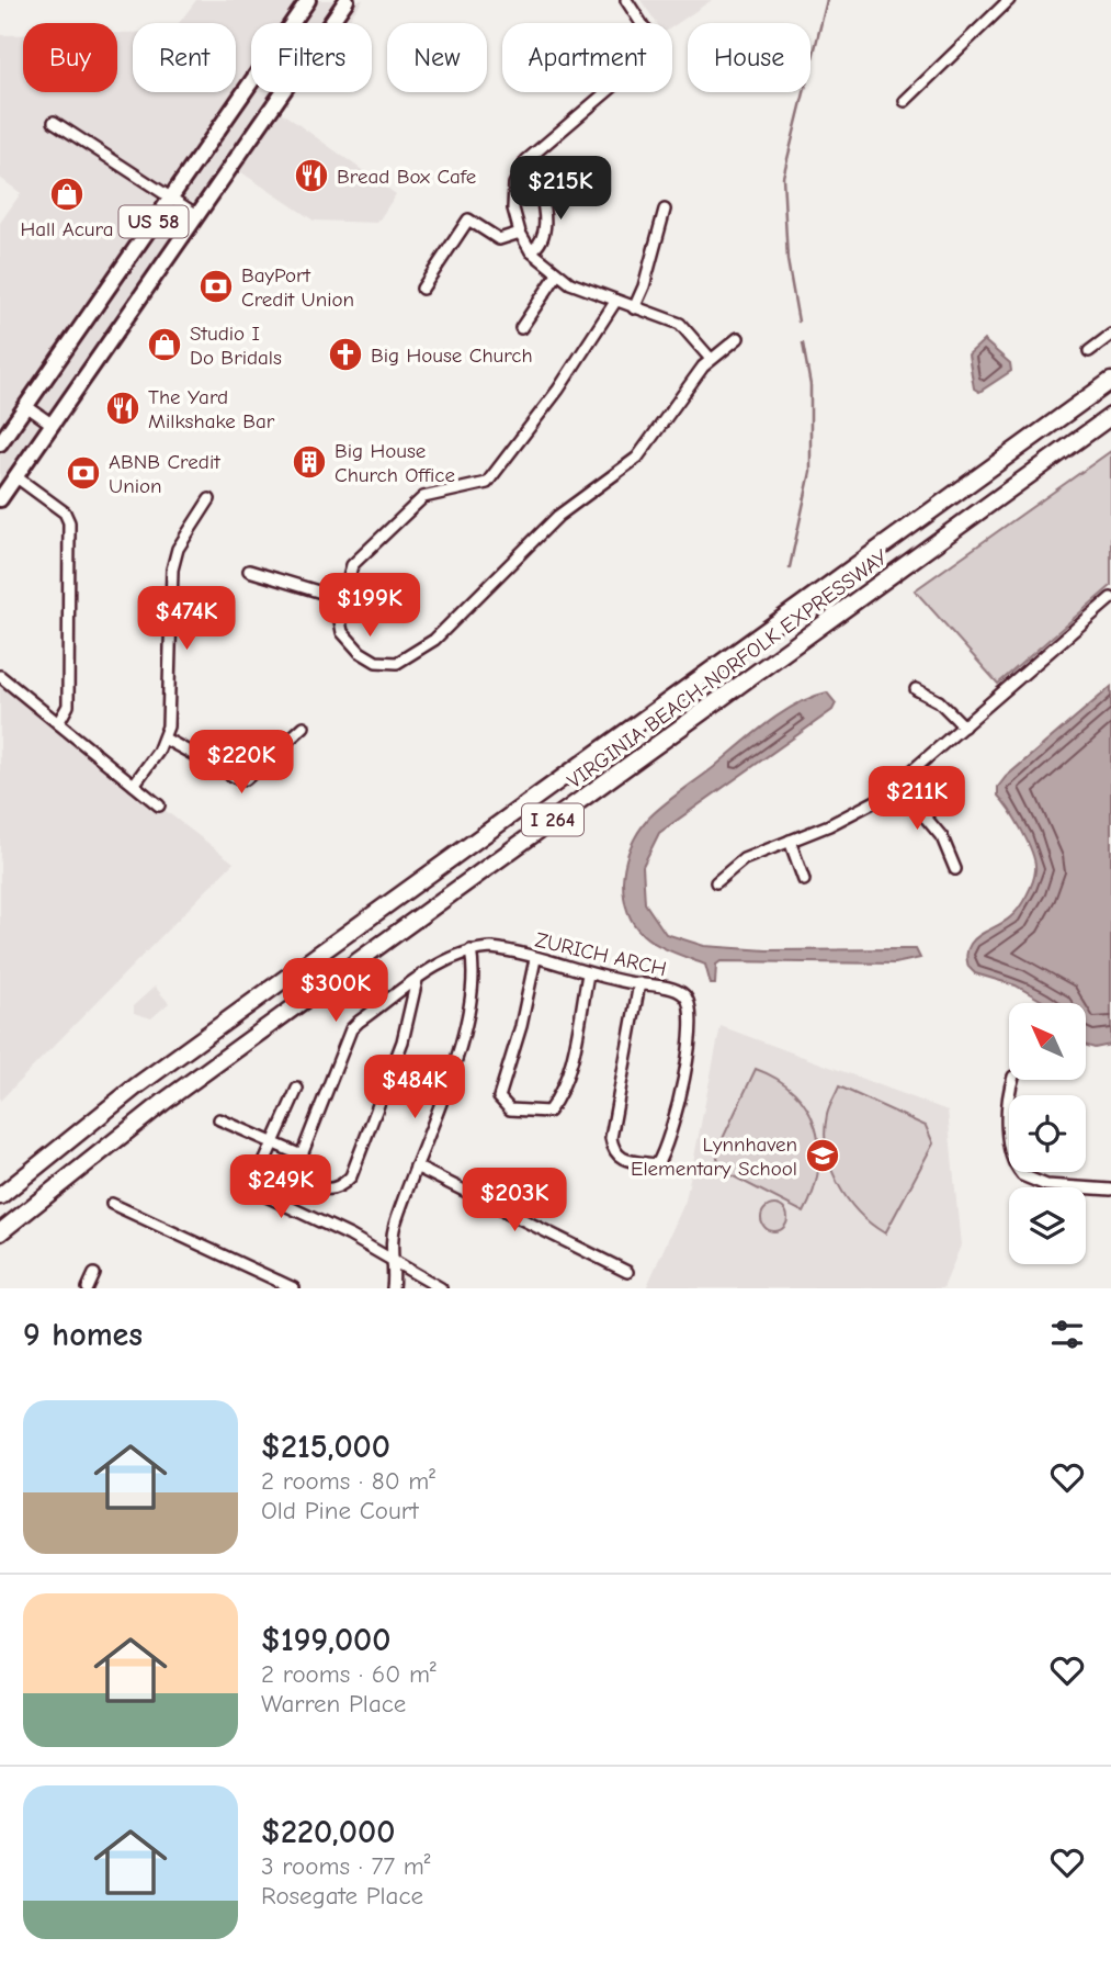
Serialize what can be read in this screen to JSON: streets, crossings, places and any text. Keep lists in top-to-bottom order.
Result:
{
  "streets": {
    "highway": ["VIRGINIA BEACH-NORFOLK EXPRESSWAY", "I 264"],
    "main road": ["US 58"],
    "street": ["ZURICH ARCH"]
  },
  "places": {
    "restaurant": ["Bread Box Cafe", "The Yard Milkshake Bar"],
    "shop": ["Hall Acura", "Studio I Do Bridals"],
    "bank": ["BayPort Credit Union", "ABNB Credit Union"],
    "church": ["Big House Church"],
    "building": ["Big House Church Office"],
    "school or university": ["Lynnhaven Elementary School"]
  },
  "north": "top left",
  "page": {
    "chip": [
      "Buy",
      "Rent",
      "Filters",
      "New",
      "Apartment",
      "House"
    ],
    "price": [
      "$215K",
      "$199K",
      "$474K",
      "$220K",
      "$211K",
      "$300K",
      "$484K",
      "$249K",
      "$203K"
    ],
    "heading": "9 homes",
    "list": [
      {
        "name": "$215,000",
        "note": "2 rooms · 80 m² · Old Pine Court"
      },
      {
        "name": "$199,000",
        "note": "2 rooms · 60 m² · Warren Place"
      },
      {
        "name": "$220,000",
        "note": "3 rooms · 77 m² · Rosegate Place"
      }
    ]
  }
}
